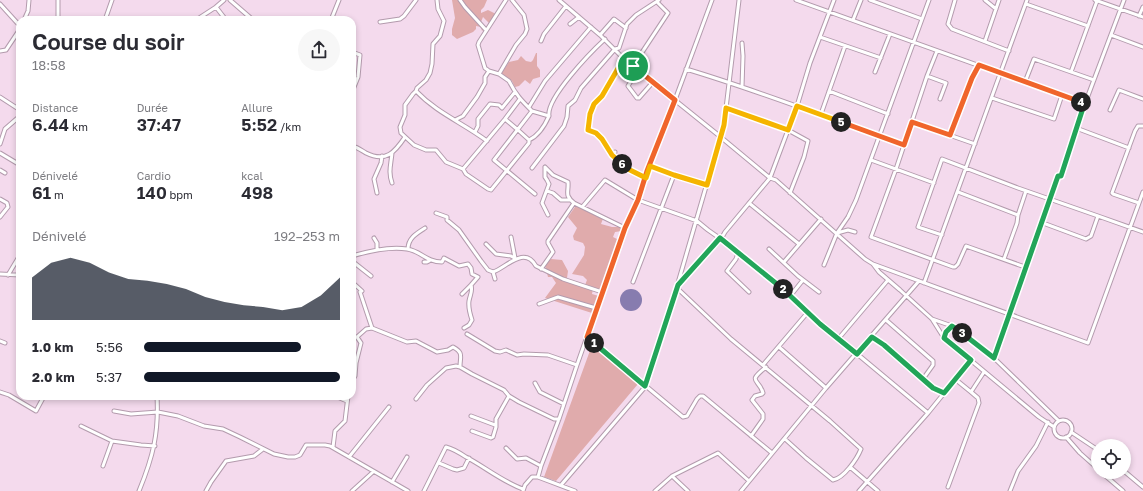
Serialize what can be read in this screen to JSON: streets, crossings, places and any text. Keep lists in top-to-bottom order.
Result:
{
  "page": {
    "heading": ["Course du soir", "18:58"],
    "stats": [
      ["Distance", "6.44 km"],
      ["Durée", "37:47"],
      ["Allure", "5:52 /km"],
      ["Dénivelé", "61 m"],
      ["Cardio", "140 bpm"],
      ["kcal", "498"]
    ],
    "pins": [
      "4",
      "5",
      "6",
      "2",
      "3",
      "1"
    ],
    "chart": ["Dénivelé", "192–253 m"],
    "list": [
      {
        "name": "1.0 km",
        "note": "5:56"
      },
      {
        "name": "2.0 km",
        "note": "5:37"
      }
    ]
  }
}
